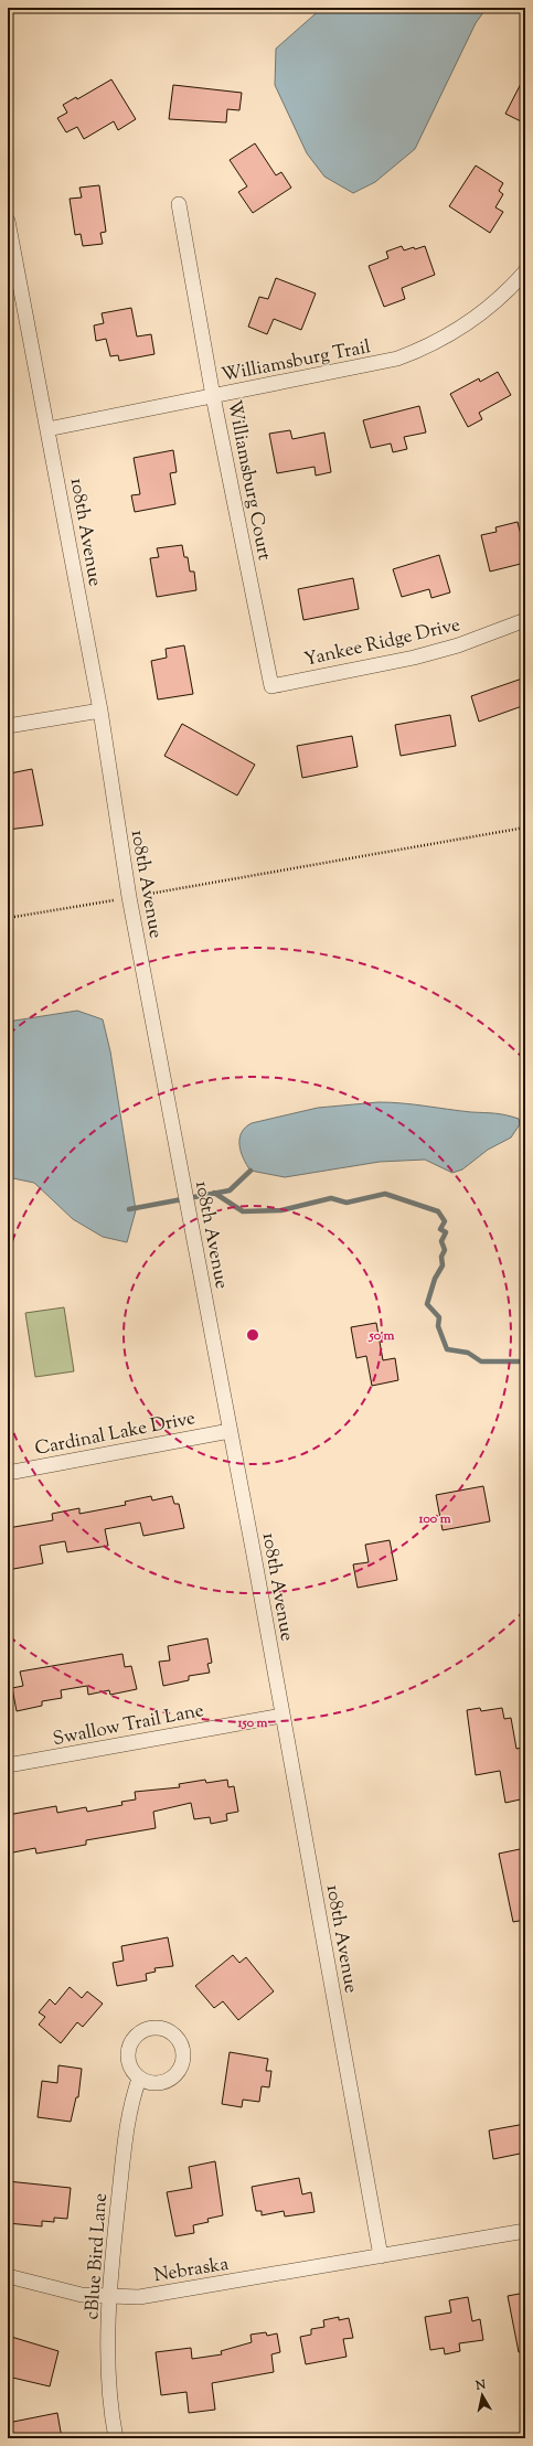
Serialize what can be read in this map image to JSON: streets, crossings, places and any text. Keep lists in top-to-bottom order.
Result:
{
  "streets": {
    "street": [
      "Williamsburg Trail",
      "Williamsburg Court",
      "108th Avenue",
      "Yankee Ridge Drive",
      "Cardinal Lake Drive",
      "Swallow Trail Lane",
      "cBlue Bird Lane",
      "Nebraska"
    ]
  },
  "crossings": [
    ["Williamsburg Trail", "Williamsburg Court"],
    ["Williamsburg Trail", "108th Avenue"],
    ["Williamsburg Court", "Yankee Ridge Drive"],
    ["108th Avenue", "Cardinal Lake Drive"],
    ["108th Avenue", "Swallow Trail Lane"],
    ["108th Avenue", "Nebraska"],
    ["cBlue Bird Lane", "Nebraska"]
  ],
  "north": "top",
  "rings": ["50 m", "100 m", "150 m"]
}
